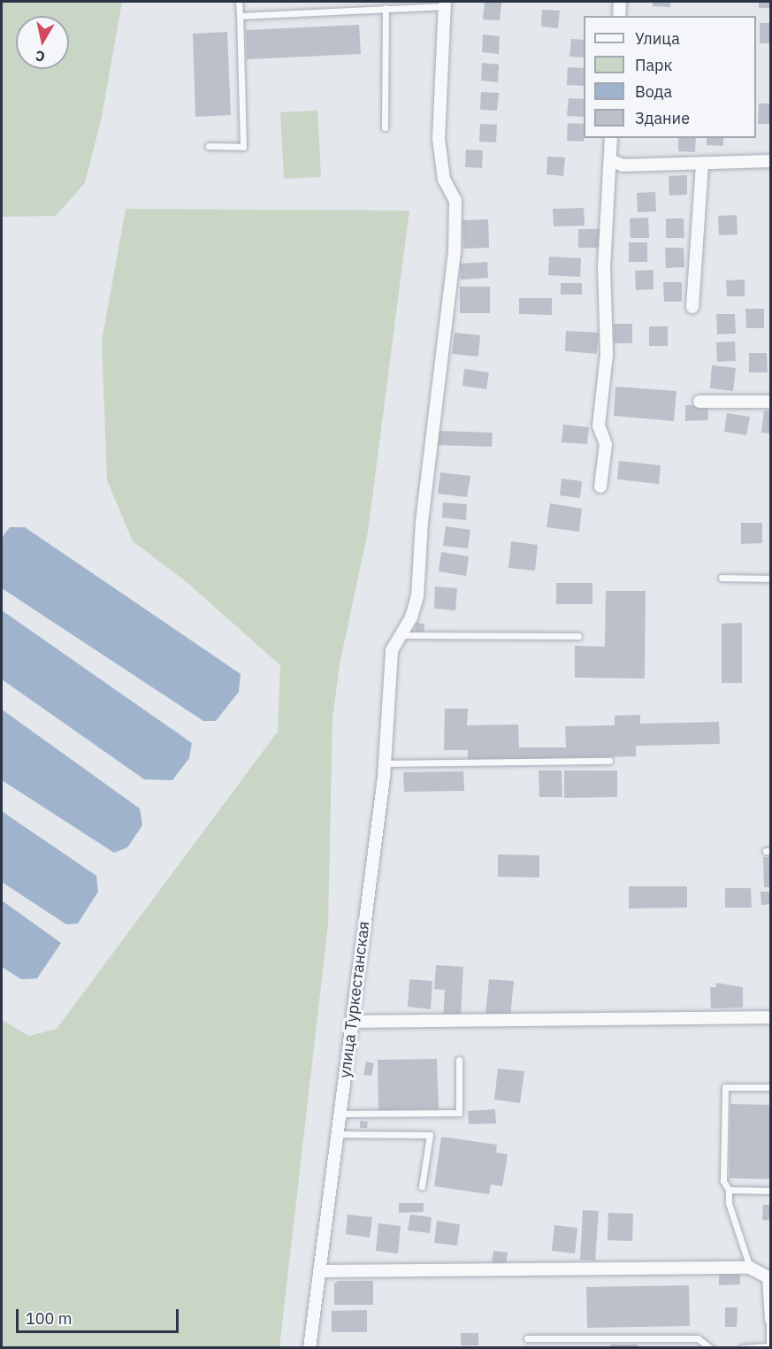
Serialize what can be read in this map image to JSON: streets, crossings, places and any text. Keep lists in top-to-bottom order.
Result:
{
  "streets": {
    "street": ["улица Туркестанская"]
  },
  "legend": [
    "Улица",
    "Парк",
    "Вода",
    "Здание"
  ],
  "scale_bar": "100 m",
  "north": "bottom"
}
